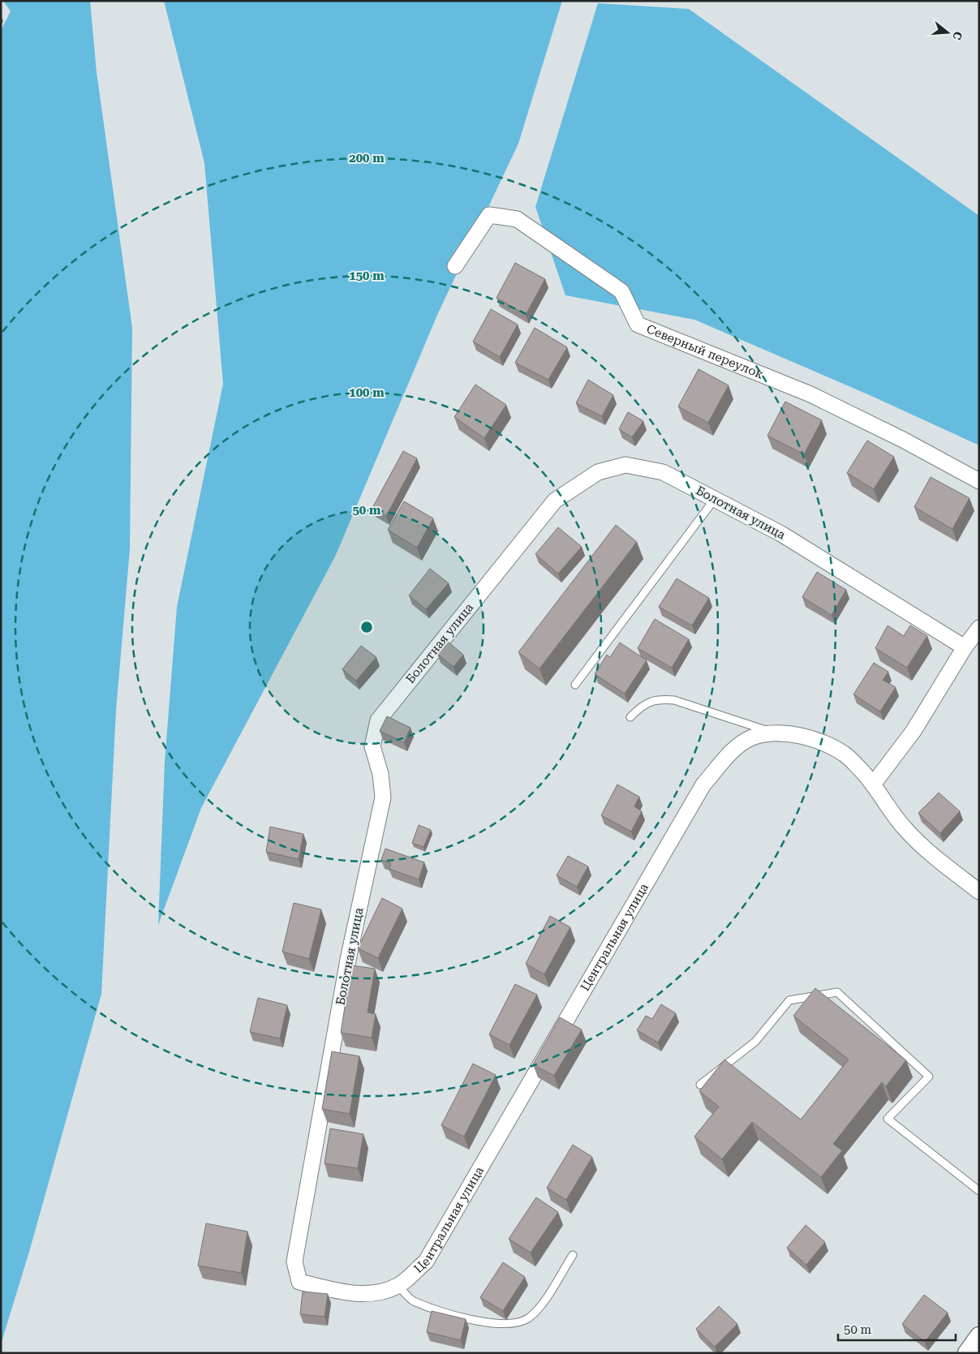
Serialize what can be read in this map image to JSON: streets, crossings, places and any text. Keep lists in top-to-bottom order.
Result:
{
  "streets": {
    "street": ["Северный переулок", "Болотная улица", "Центральная улица"]
  },
  "crossings": [
    ["Болотная улица", "Центральная улица"]
  ],
  "scale_bar": "50 m",
  "north": "right",
  "rings": [
    "200 m",
    "150 m",
    "100 m",
    "50 m"
  ]
}
